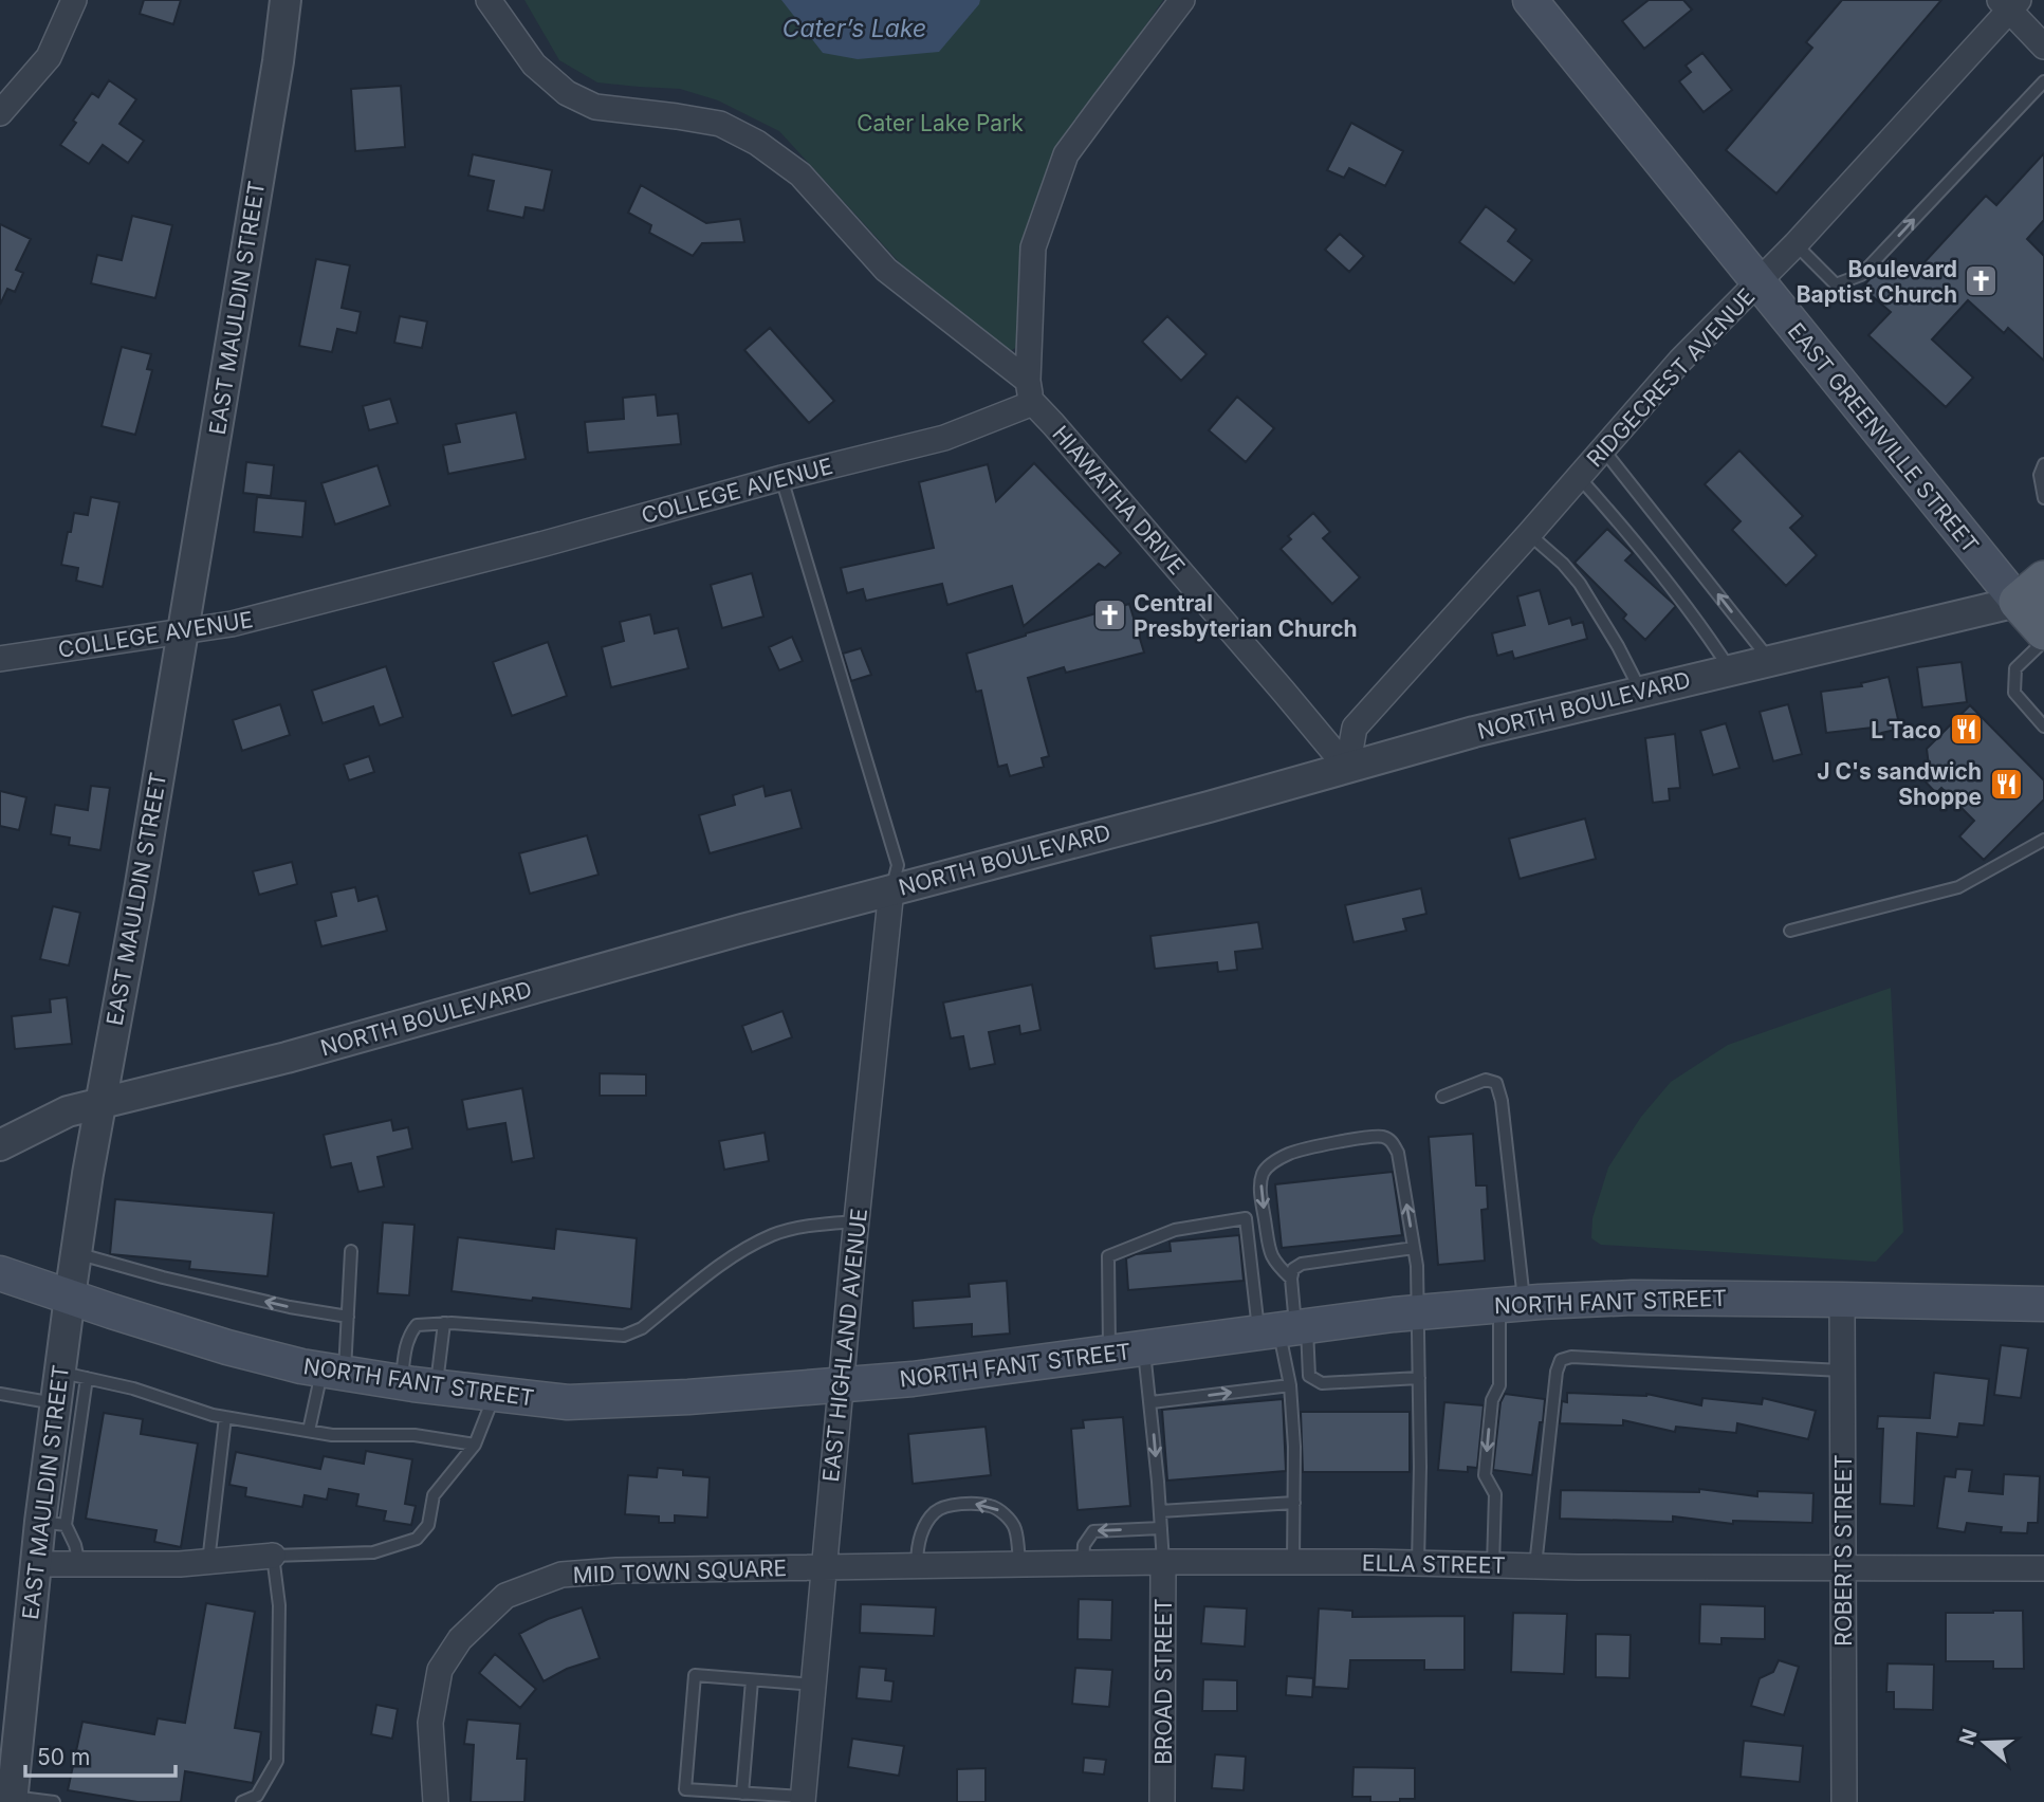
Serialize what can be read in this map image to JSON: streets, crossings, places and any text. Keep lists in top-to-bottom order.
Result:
{
  "streets": {
    "main road": ["EAST GREENVILLE STREET", "NORTH FANT STREET"],
    "street": [
      "EAST MAULDIN STREET",
      "RIDGECREST AVENUE",
      "COLLEGE AVENUE",
      "HIAWATHA DRIVE",
      "NORTH BOULEVARD",
      "EAST HIGHLAND AVENUE",
      "ROBERTS STREET",
      "ELLA STREET",
      "MID TOWN SQUARE",
      "BROAD STREET"
    ]
  },
  "crossings": [
    ["EAST MAULDIN STREET", "COLLEGE AVENUE"],
    ["EAST MAULDIN STREET", "NORTH BOULEVARD"],
    ["EAST MAULDIN STREET", "NORTH FANT STREET"],
    ["RIDGECREST AVENUE", "EAST GREENVILLE STREET"],
    ["RIDGECREST AVENUE", "HIAWATHA DRIVE"],
    ["RIDGECREST AVENUE", "NORTH BOULEVARD"],
    ["EAST GREENVILLE STREET", "NORTH BOULEVARD"],
    ["COLLEGE AVENUE", "HIAWATHA DRIVE"],
    ["HIAWATHA DRIVE", "NORTH BOULEVARD"],
    ["NORTH BOULEVARD", "EAST HIGHLAND AVENUE"],
    ["NORTH FANT STREET", "EAST HIGHLAND AVENUE"],
    ["NORTH FANT STREET", "ROBERTS STREET"],
    ["EAST HIGHLAND AVENUE", "ELLA STREET"],
    ["EAST HIGHLAND AVENUE", "MID TOWN SQUARE"],
    ["ROBERTS STREET", "ELLA STREET"],
    ["ELLA STREET", "MID TOWN SQUARE"],
    ["ELLA STREET", "BROAD STREET"]
  ],
  "water": ["Cater’s Lake"],
  "parks": ["Cater Lake Park"],
  "places": {
    "church": ["Boulevard Baptist Church", "Central Presbyterian Church"],
    "restaurant": ["L Taco", "J C's sandwich Shoppe"]
  },
  "scale_bar": "50 m",
  "north": "left"
}
